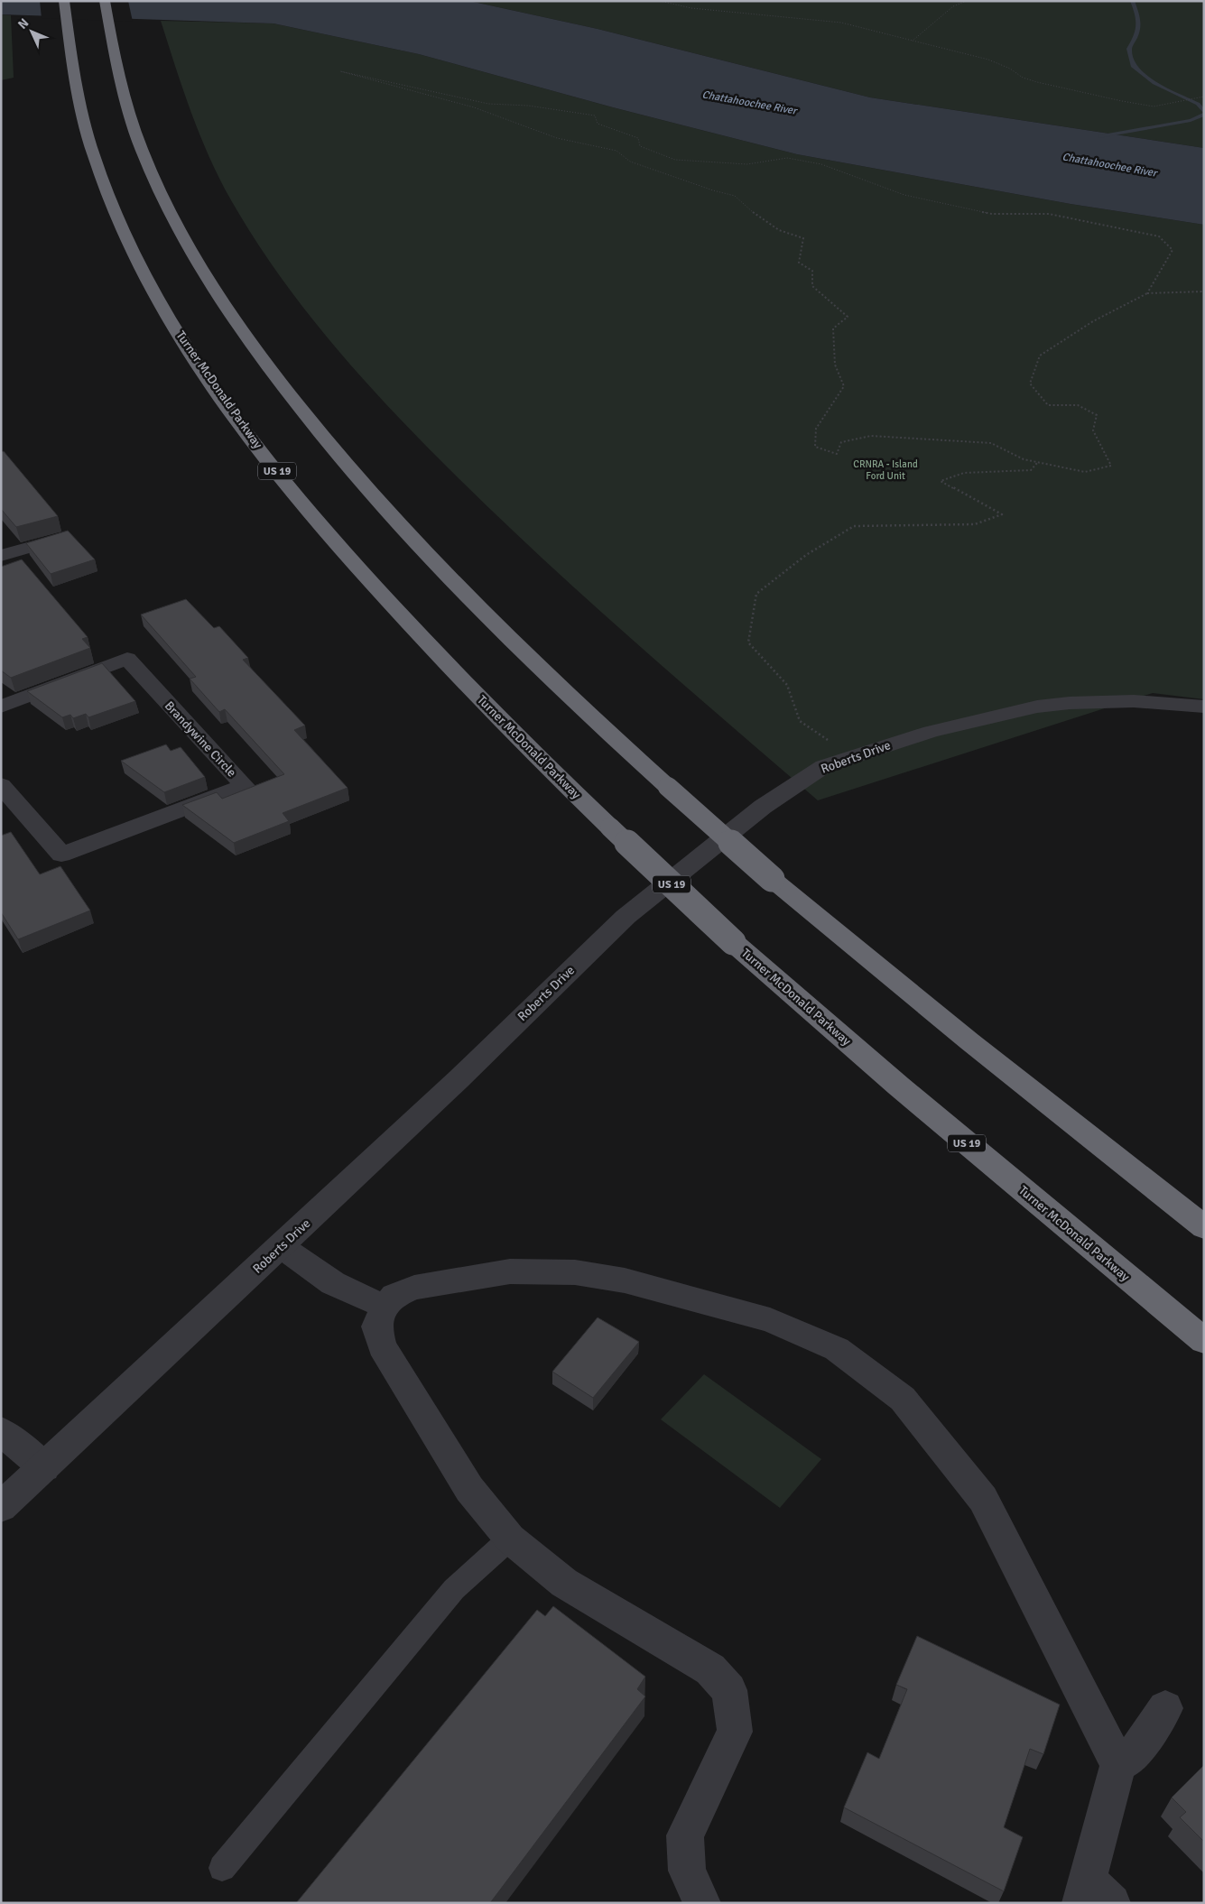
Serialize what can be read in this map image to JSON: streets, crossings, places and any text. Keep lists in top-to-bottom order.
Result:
{
  "streets": {
    "highway": ["Turner McDonald Parkway", "US 19"],
    "street": ["Brandywine Circle", "Roberts Drive"]
  },
  "water": ["Chattahoochee River"],
  "parks": ["CRNRA - Island Ford Unit"],
  "north": "top left"
}
